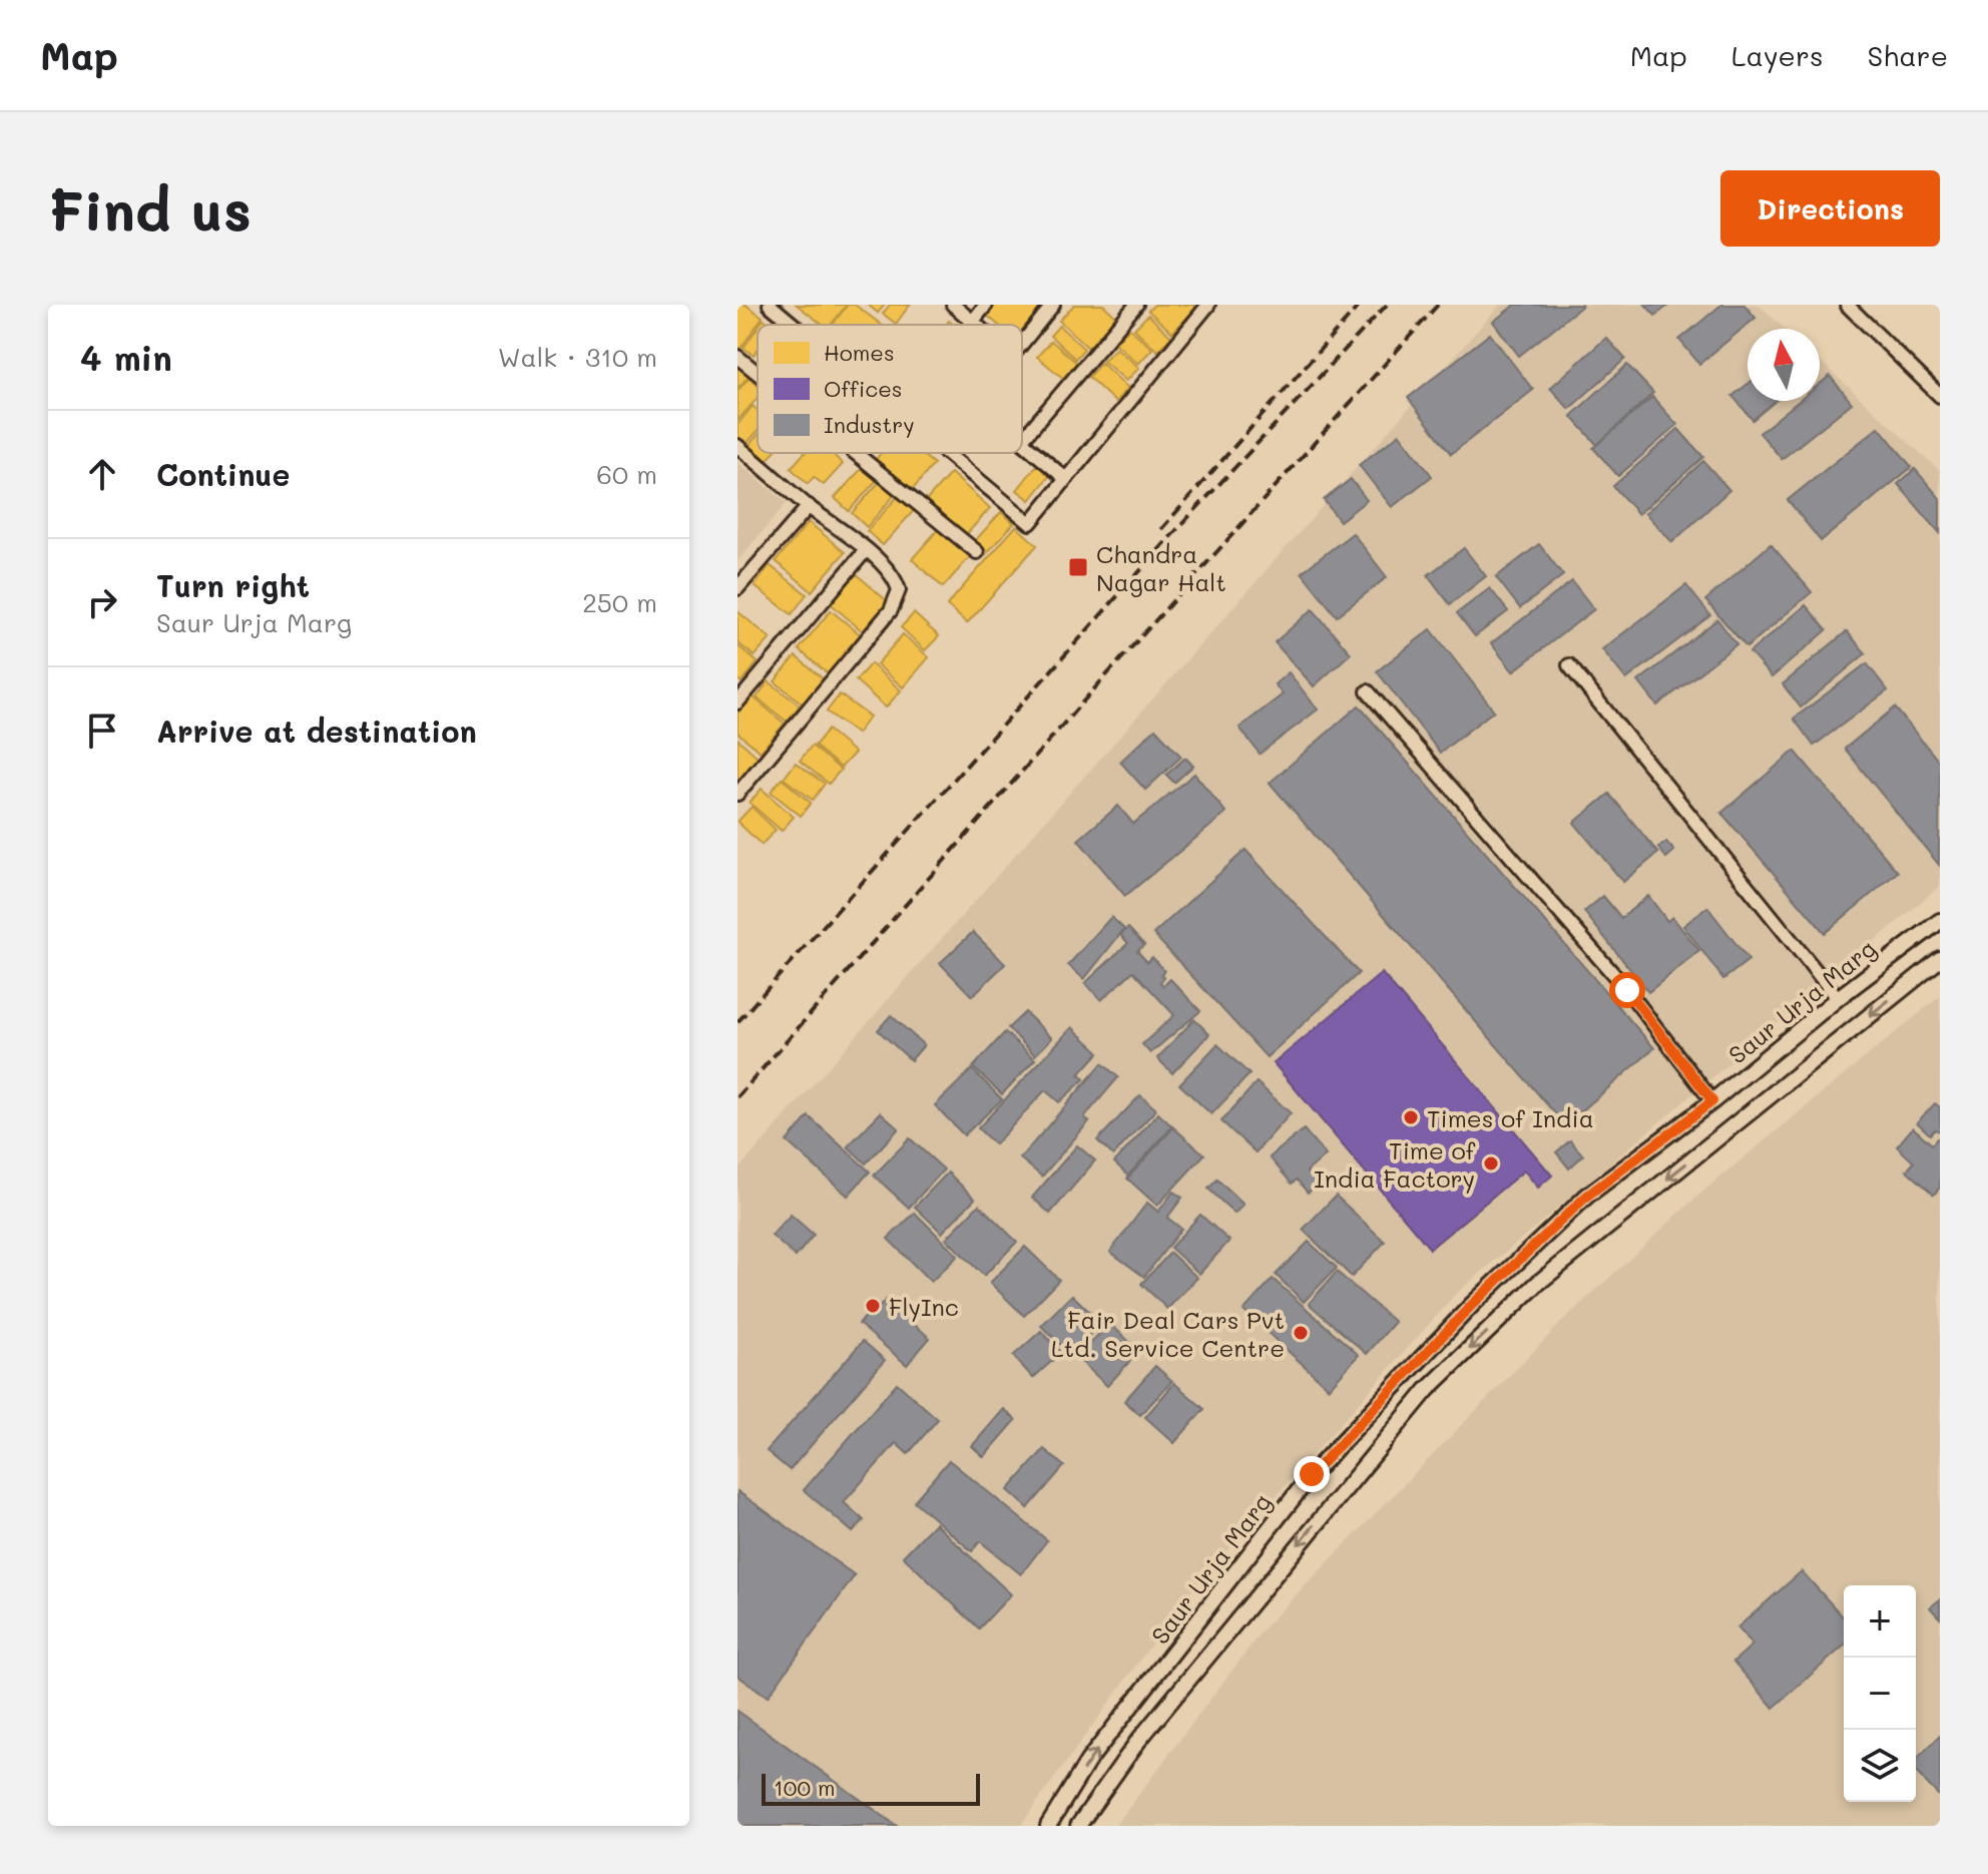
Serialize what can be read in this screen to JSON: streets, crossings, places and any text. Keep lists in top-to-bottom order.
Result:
{
  "streets": {
    "street": ["Saur Urja Marg"]
  },
  "places": {
    "transit": ["Chandra Nagar Halt"],
    "other": [
      "Times of India",
      "Time of India Factory",
      "FlyInc",
      "Fair Deal Cars Pvt Ltd. Service Centre"
    ]
  },
  "legend": ["Homes", "Offices", "Industry"],
  "scale_bar": "100 m",
  "north": "top",
  "page": {
    "header": "Map",
    "nav": ["Map", "Layers", "Share"],
    "buttons": "Directions",
    "title": "Find us",
    "heading": ["4 min", "Walk · 310 m"],
    "list": [
      ["Continue", "60 m"],
      ["Turn right", "Saur Urja Marg", "250 m"],
      "Arrive at destination"
    ],
    "map_buttons": ["+", "−"],
    "scale": "100 m"
  }
}
